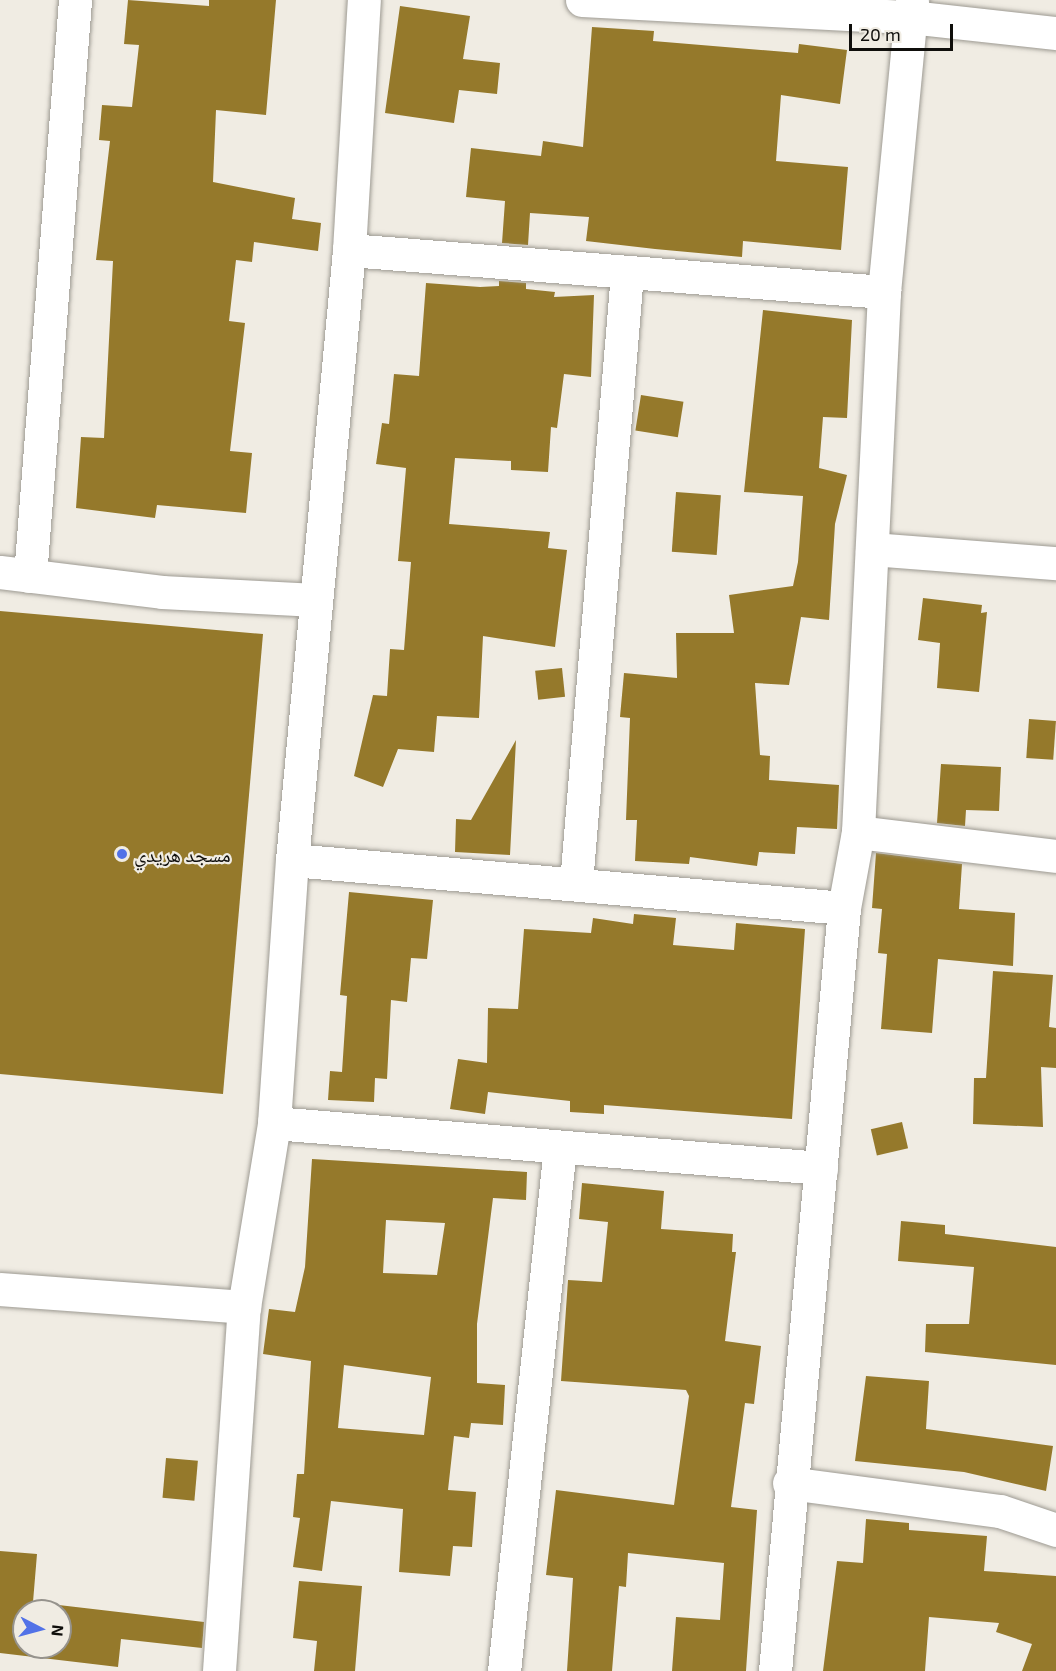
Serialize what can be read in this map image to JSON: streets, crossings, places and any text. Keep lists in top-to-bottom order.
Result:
{
  "places": ["مسجد هريدي"],
  "scale_bar": "20 m",
  "north": "right"
}
